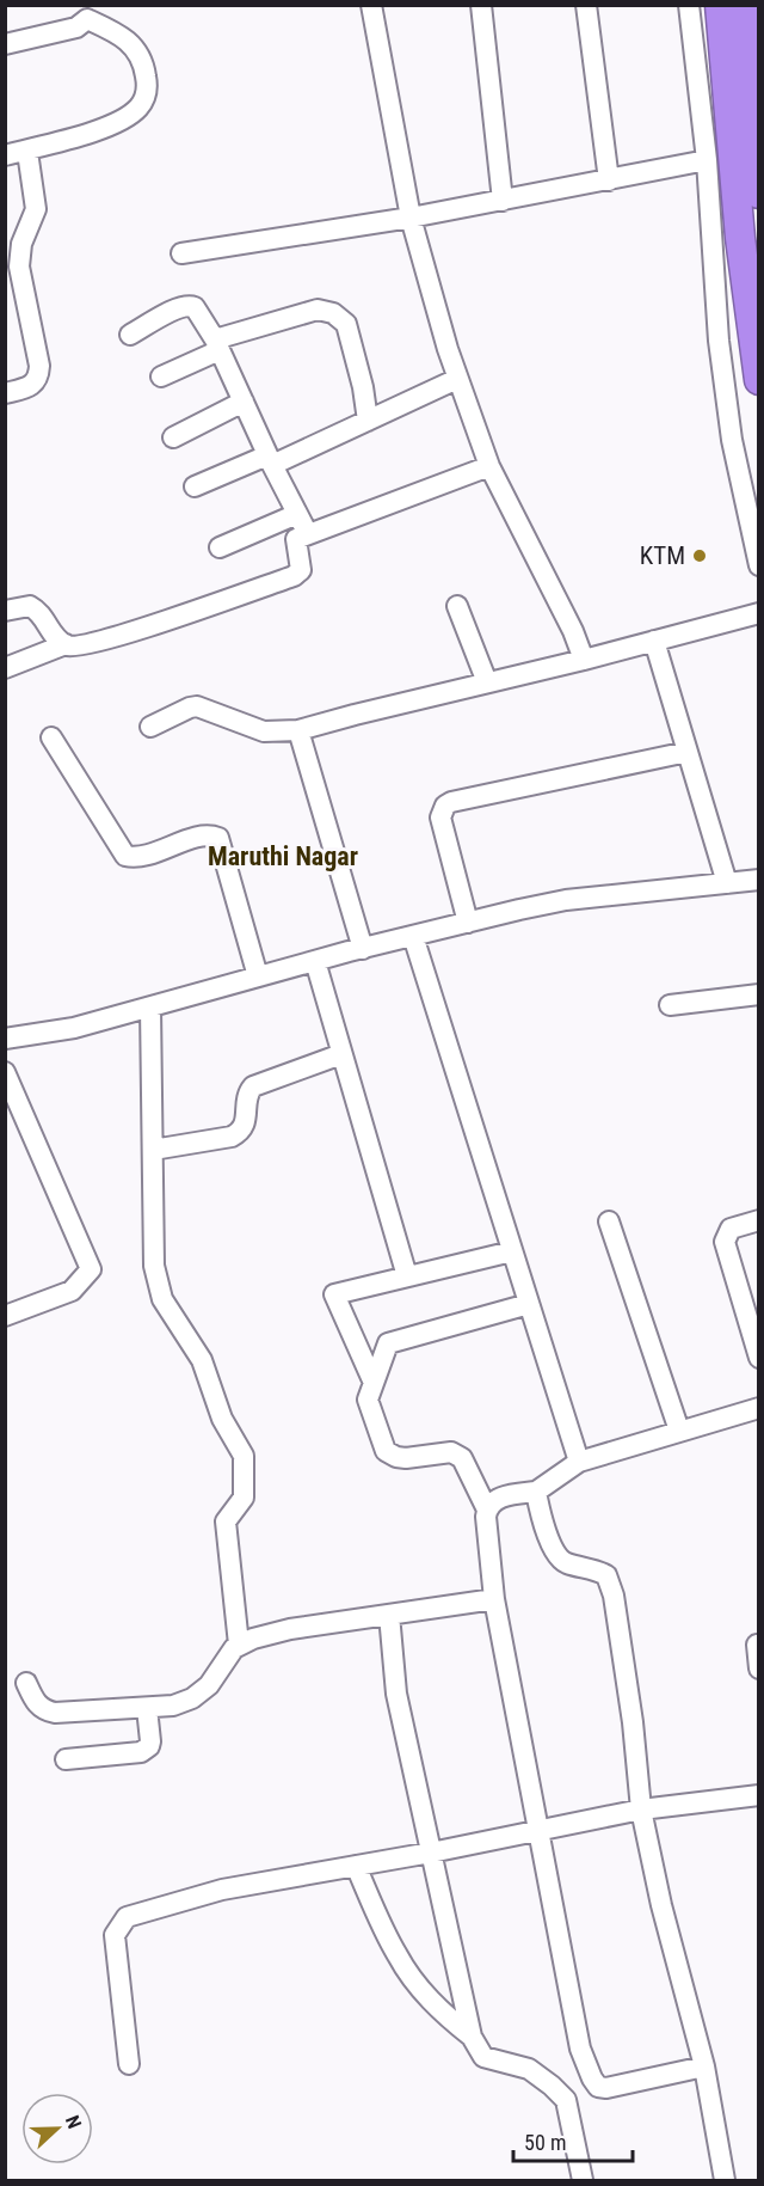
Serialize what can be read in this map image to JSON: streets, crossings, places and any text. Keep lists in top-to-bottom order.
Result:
{
  "districts": ["Maruthi Nagar"],
  "places": ["KTM"],
  "scale_bar": "50 m",
  "north": "right"
}
